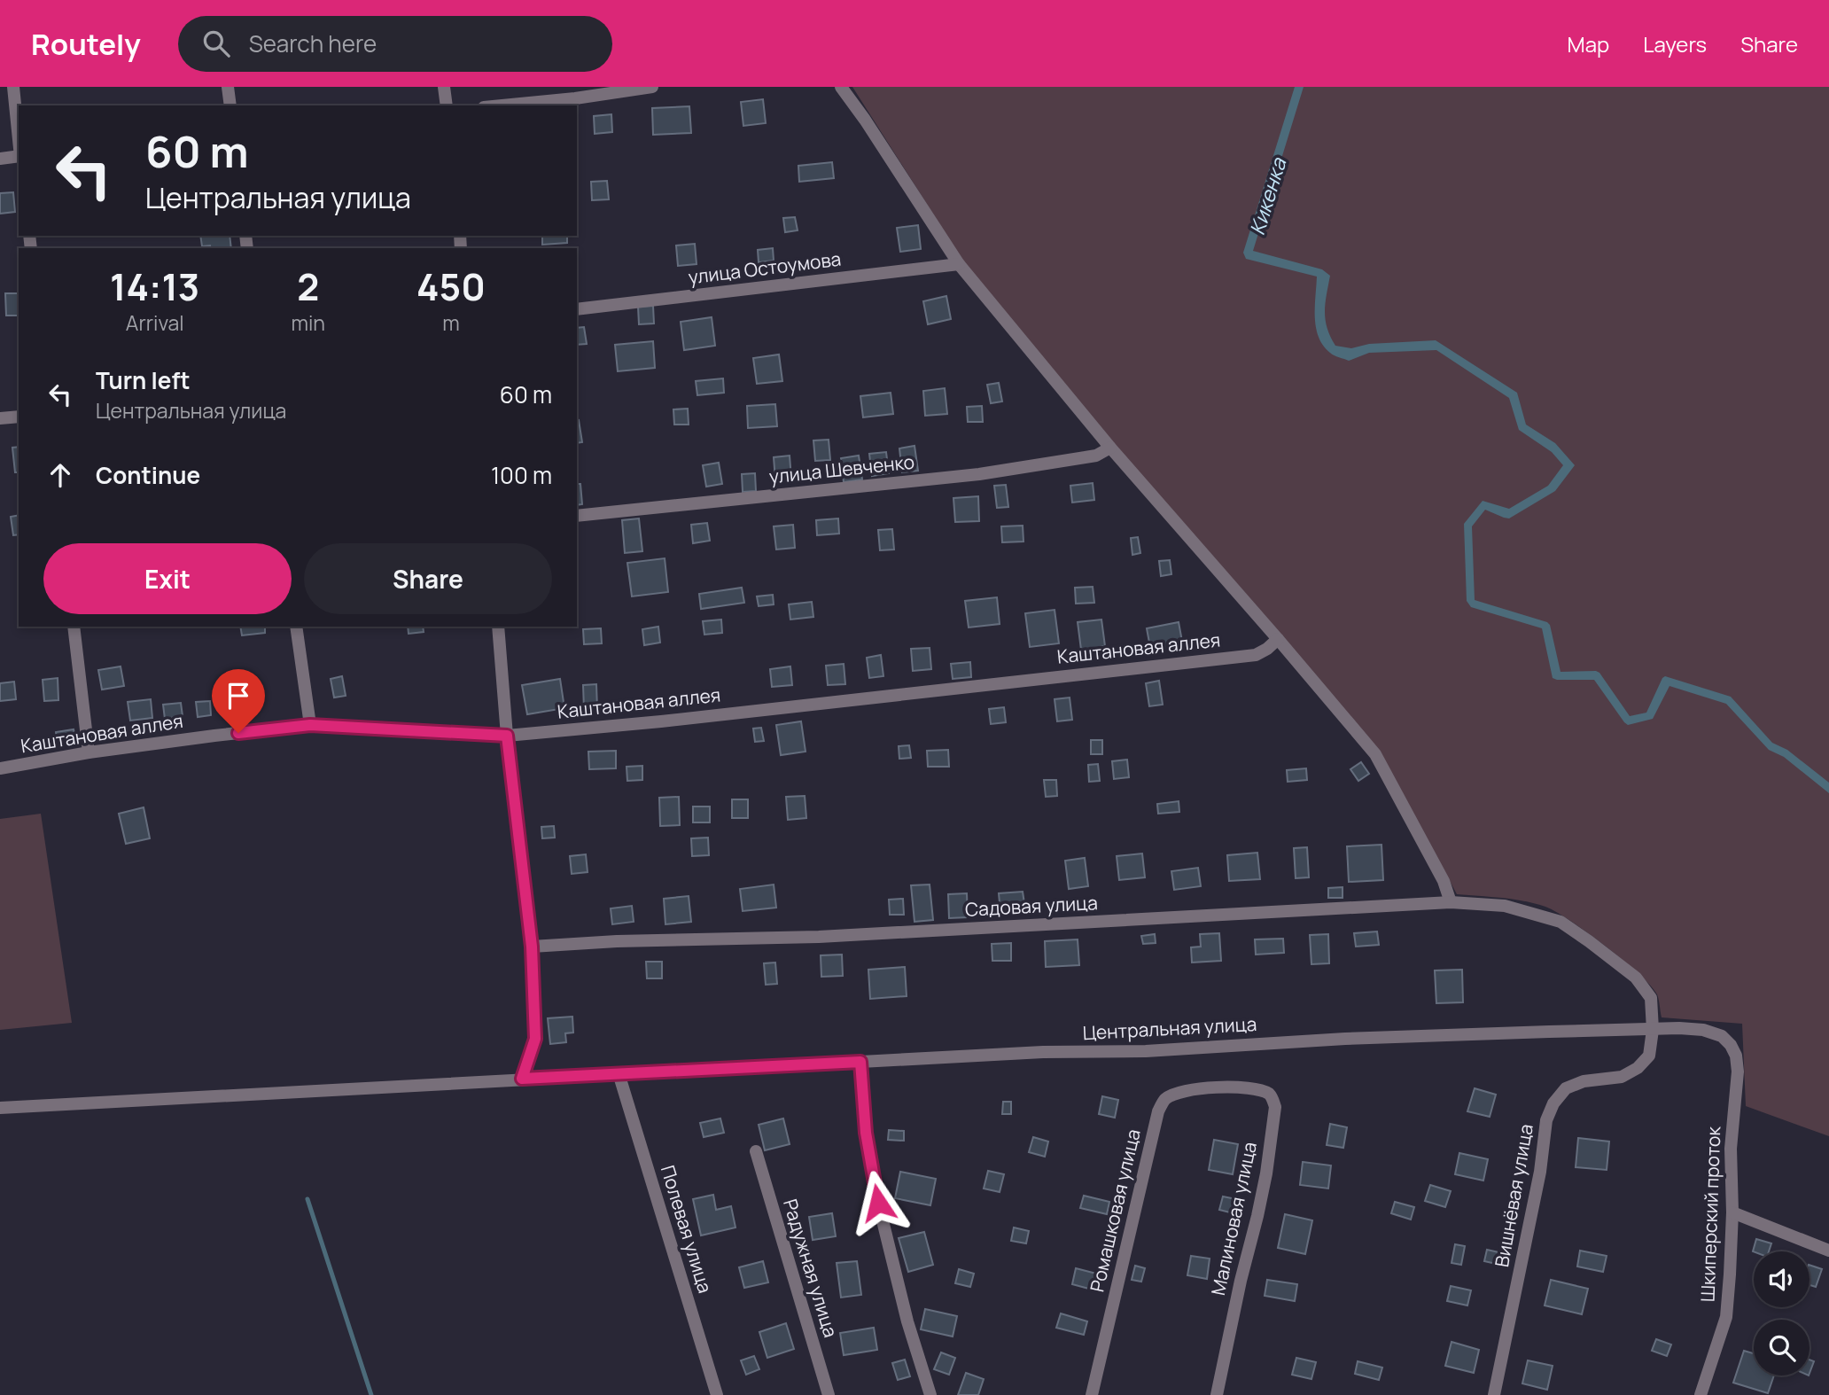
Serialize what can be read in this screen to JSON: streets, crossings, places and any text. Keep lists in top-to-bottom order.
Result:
{
  "streets": {
    "street": [
      "улица Остоумова",
      "улица Шевченко",
      "Каштановая аллея",
      "Садовая улица",
      "Центральная улица",
      "Вишнёвая улица",
      "Ромашковая улица",
      "Шкиперский проток",
      "Малиновая улица",
      "Полевая улица",
      "Радужная улица"
    ]
  },
  "crossings": [
    ["Садовая улица", "Вишнёвая улица"],
    ["Центральная улица", "Вишнёвая улица"],
    ["Центральная улица", "Шкиперский проток"],
    ["Центральная улица", "Полевая улица"],
    ["Ромашковая улица", "Малиновая улица"]
  ],
  "water": ["Кикенка"],
  "page": {
    "header": "Routely",
    "search": "Search here",
    "nav": ["Map", "Layers", "Share"],
    "turn": ["60 m", "Центральная улица"],
    "eta": [
      "14:13",
      "Arrival",
      "2",
      "min",
      "450",
      "m"
    ],
    "list": [
      {
        "name": "Turn left",
        "note": "Центральная улица",
        "value": "60 m"
      },
      {
        "name": "Continue",
        "value": "100 m"
      }
    ],
    "buttons": ["Exit", "Share"]
  }
}
